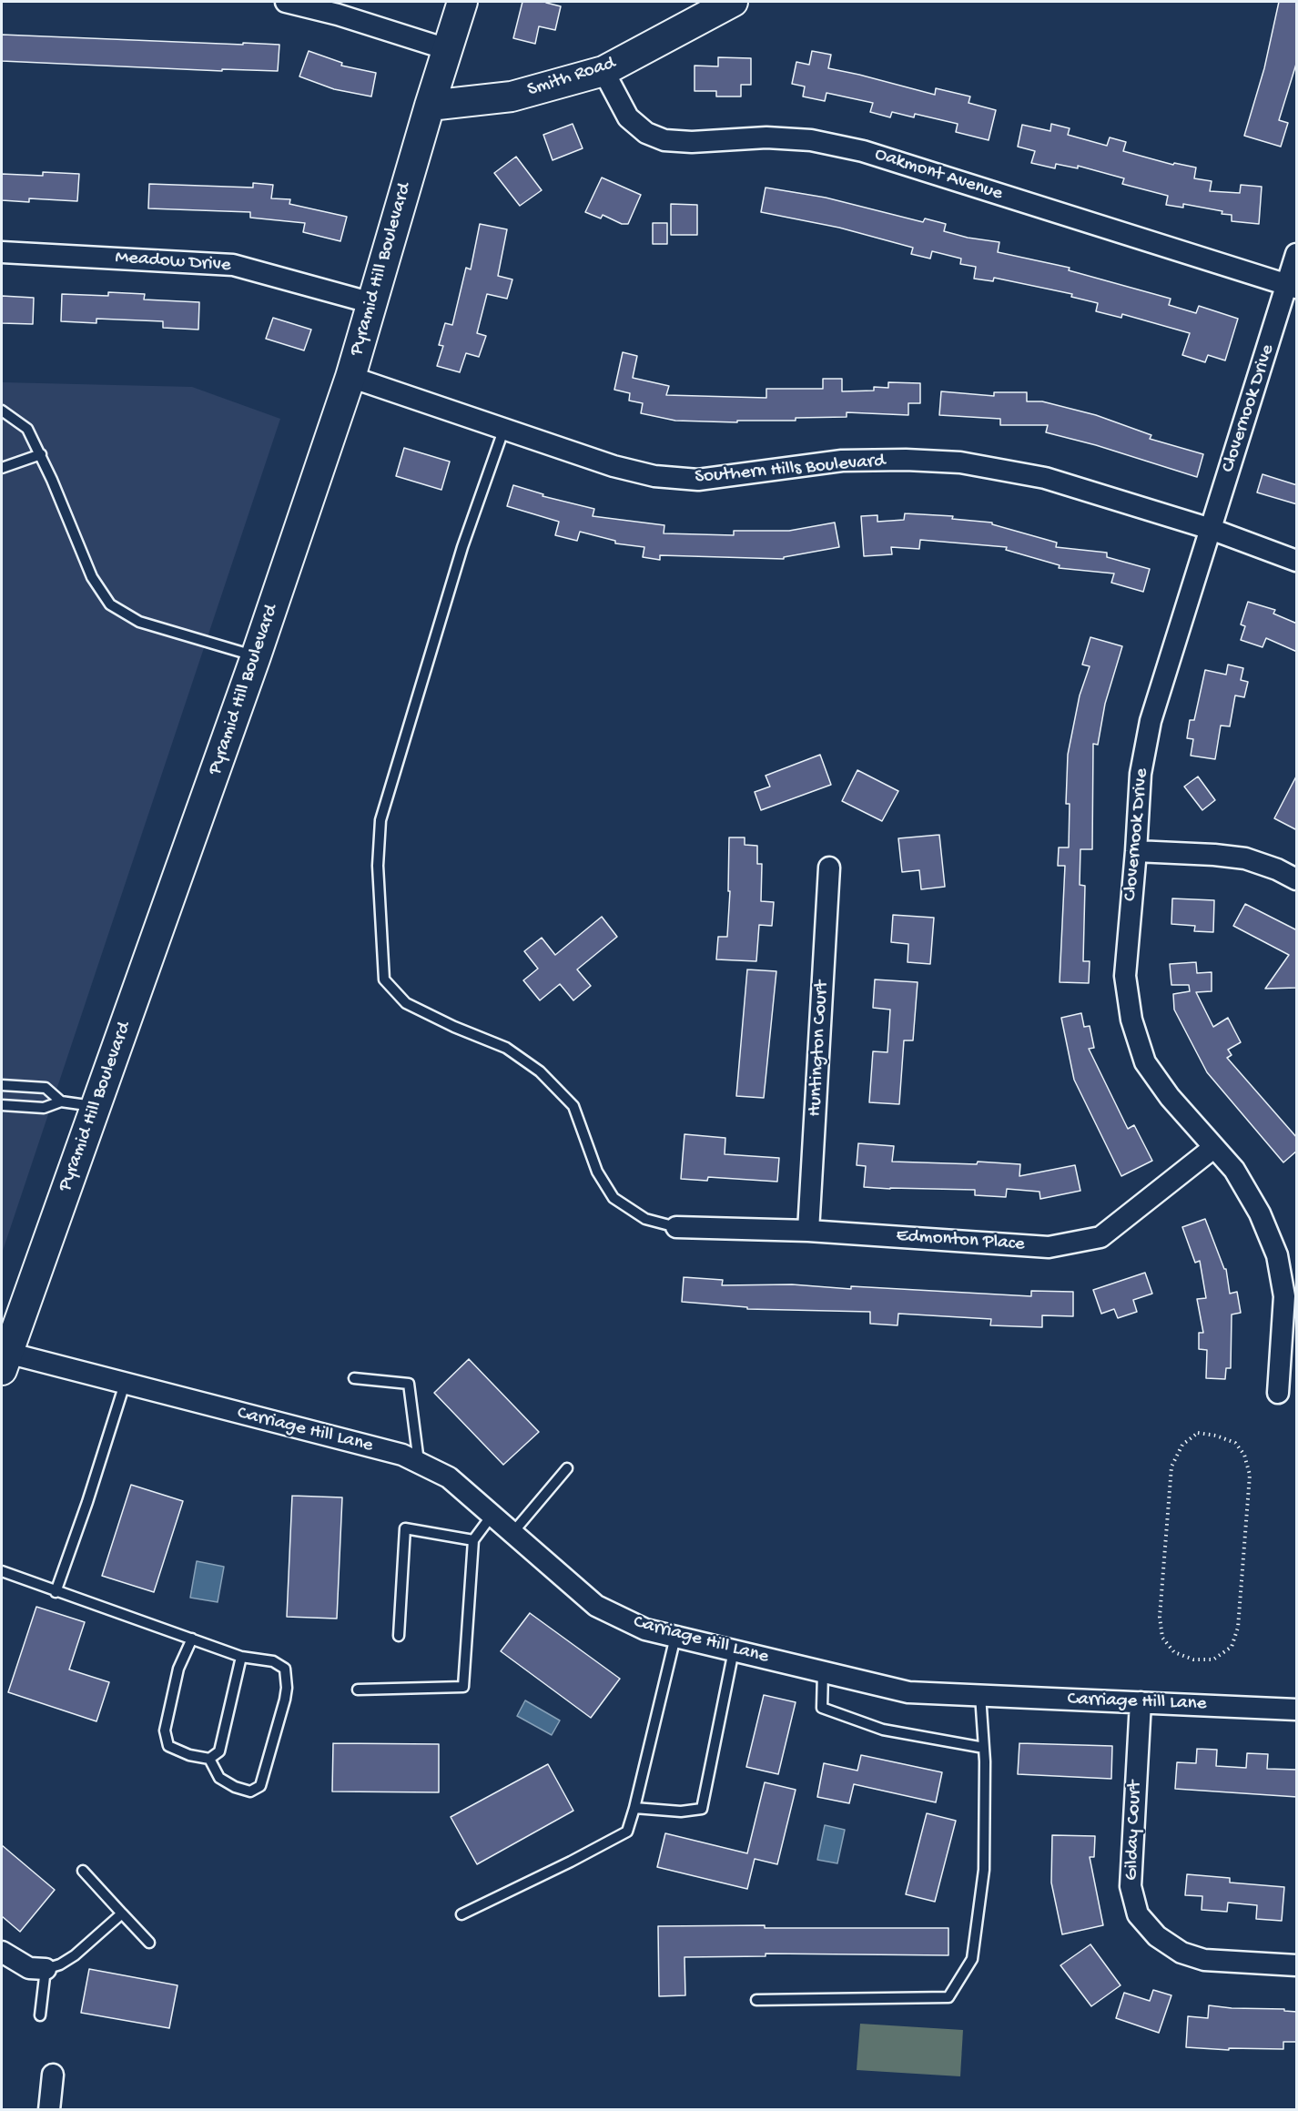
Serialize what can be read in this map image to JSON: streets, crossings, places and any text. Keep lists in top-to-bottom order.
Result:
{
  "streets": {
    "main road": ["Smith Road", "Pyramid Hill Boulevard"],
    "street": [
      "Oakmont Avenue",
      "Meadow Drive",
      "Clovernook Drive",
      "Southern Hills Boulevard",
      "Huntington Court",
      "Edmonton Place",
      "Carriage Hill Lane",
      "Gilday Court"
    ]
  },
  "crossings": [
    ["Smith Road", "Oakmont Avenue"],
    ["Smith Road", "Pyramid Hill Boulevard"],
    ["Oakmont Avenue", "Clovernook Drive"],
    ["Meadow Drive", "Pyramid Hill Boulevard"],
    ["Pyramid Hill Boulevard", "Southern Hills Boulevard"],
    ["Pyramid Hill Boulevard", "Carriage Hill Lane"],
    ["Clovernook Drive", "Southern Hills Boulevard"],
    ["Clovernook Drive", "Edmonton Place"],
    ["Huntington Court", "Edmonton Place"],
    ["Carriage Hill Lane", "Gilday Court"]
  ]
}
